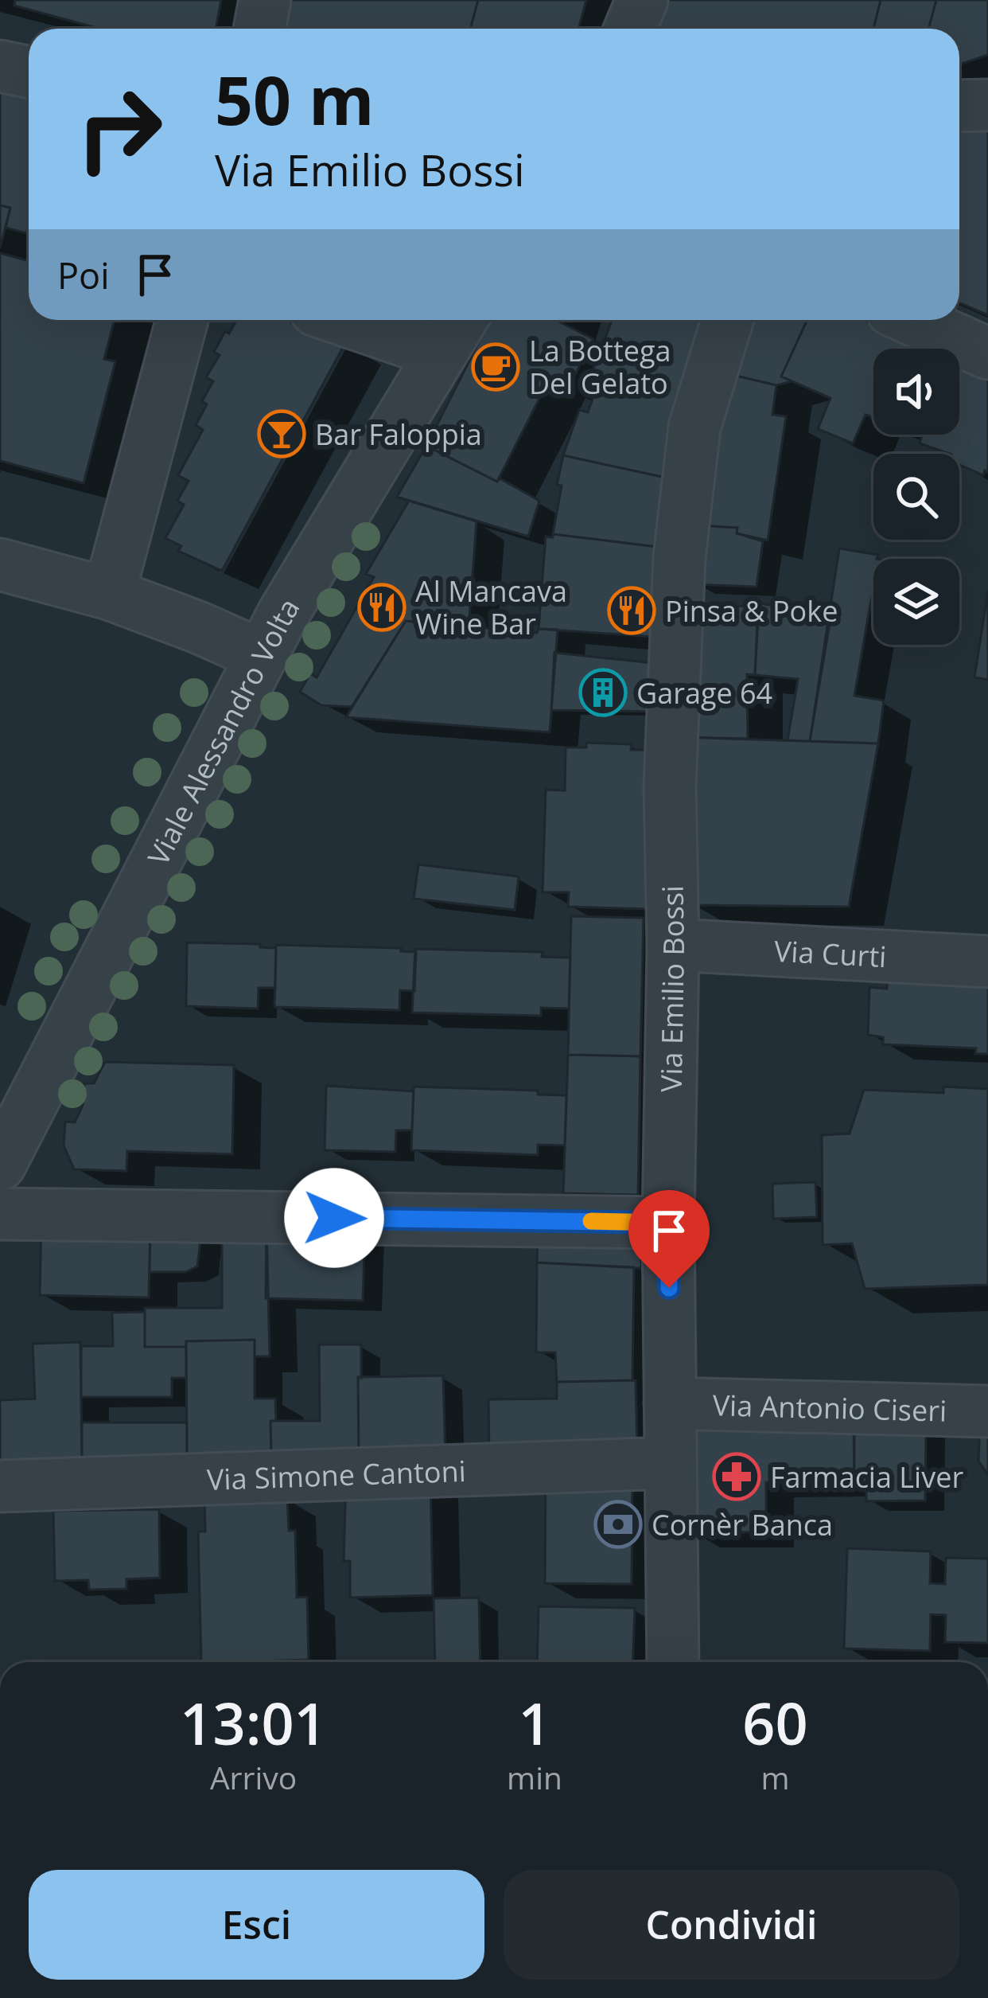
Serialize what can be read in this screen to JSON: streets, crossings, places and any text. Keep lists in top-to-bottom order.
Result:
{
  "streets": {
    "street": [
      "Viale Alessandro Volta",
      "Via Curti",
      "Via Emilio Bossi",
      "Via Antonio Ciseri",
      "Via Simone Cantoni"
    ]
  },
  "crossings": [
    ["Via Curti", "Via Emilio Bossi"],
    ["Via Emilio Bossi", "Via Antonio Ciseri"],
    ["Via Emilio Bossi", "Via Simone Cantoni"]
  ],
  "places": {
    "cafe": ["La Bottega Del Gelato"],
    "bar": ["Bar Faloppia"],
    "restaurant": ["Al Mancava Wine Bar", "Pinsa & Poke"],
    "building": ["Garage 64"],
    "pharmacy": ["Farmacia Liver"],
    "bank": ["Cornèr Banca"]
  },
  "page": {
    "turn": ["50 m", "Via Emilio Bossi"],
    "then": "Poi",
    "eta": [
      "13:01",
      "Arrivo",
      "1",
      "min",
      "60",
      "m"
    ],
    "buttons": ["Esci", "Condividi"]
  }
}
